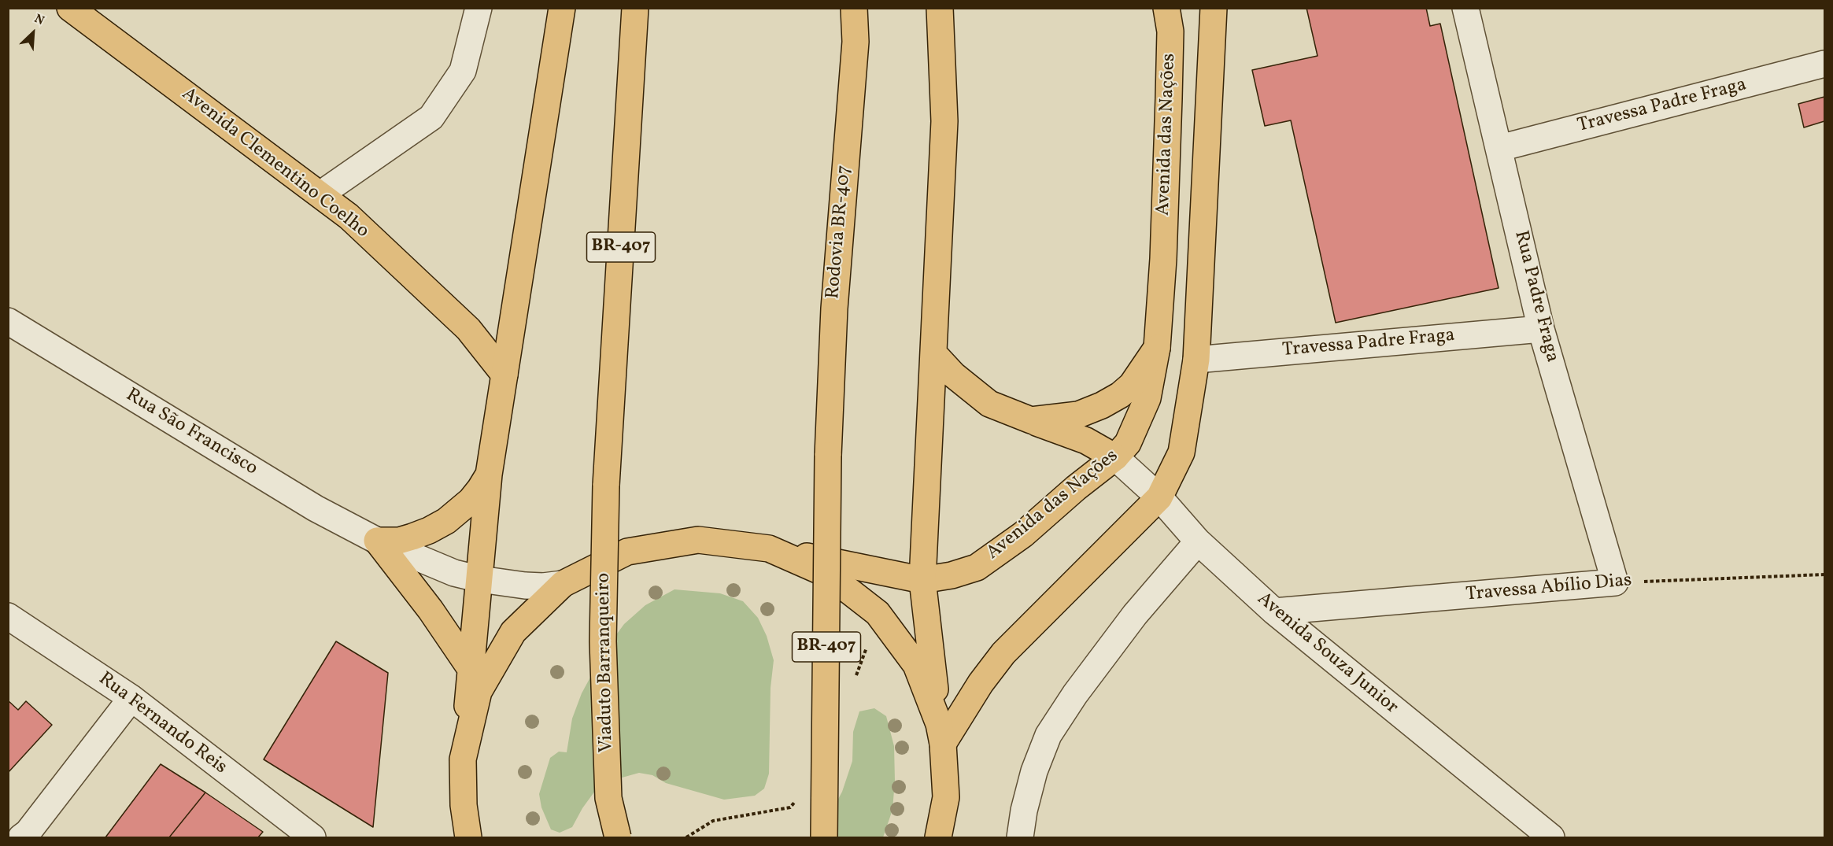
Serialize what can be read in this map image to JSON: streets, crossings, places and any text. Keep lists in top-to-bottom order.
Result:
{
  "streets": {
    "main road": [
      "Avenida das Nações",
      "Avenida Clementino Coelho",
      "Rodovia BR-407",
      "BR-407",
      "Viaduto Barranqueiro"
    ],
    "street": [
      "Travessa Padre Fraga",
      "Rua Padre Fraga",
      "Rua São Francisco",
      "Travessa Abílio Dias",
      "Avenida Souza Junior",
      "Rua Fernando Reis"
    ]
  },
  "crossings": [
    ["Travessa Padre Fraga", "Avenida das Nações"],
    ["Travessa Padre Fraga", "Rua Padre Fraga"],
    ["Avenida das Nações", "Avenida Souza Junior"],
    ["Rua Padre Fraga", "Travessa Abílio Dias"],
    ["Travessa Abílio Dias", "Avenida Souza Junior"]
  ],
  "north": "top right"
}
